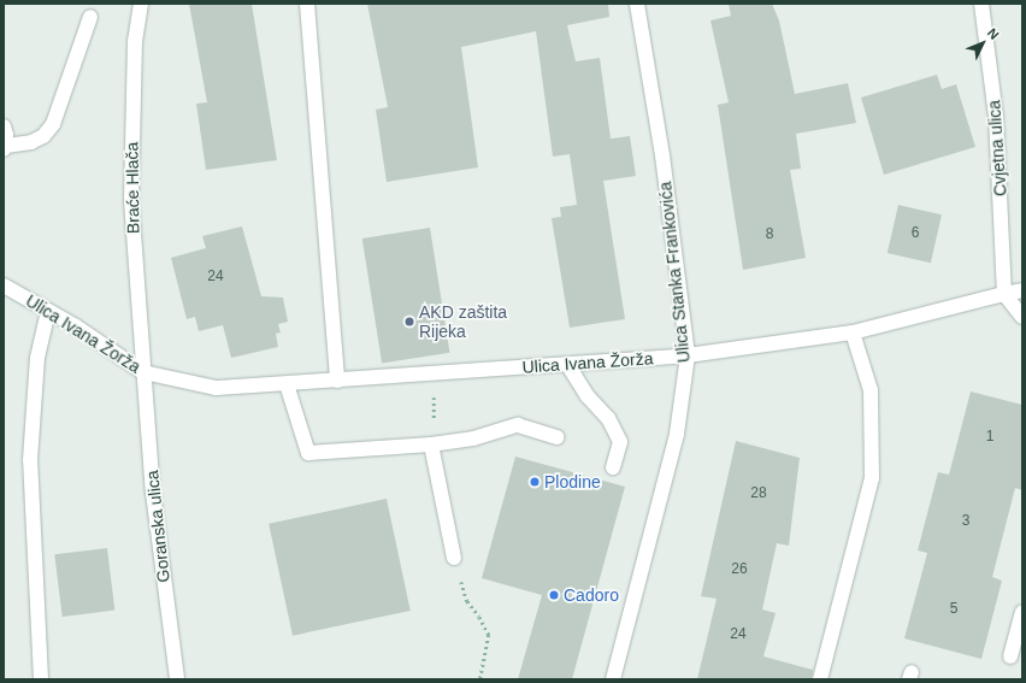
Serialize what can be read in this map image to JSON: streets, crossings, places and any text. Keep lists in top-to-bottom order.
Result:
{
  "streets": {
    "street": [
      "Cvjetna ulica",
      "Braće Hlača",
      "Ulica Stanka Frankovića",
      "Ulica Ivana Žorža",
      "Goranska ulica"
    ]
  },
  "crossings": [
    ["Cvjetna ulica", "Ulica Ivana Žorža"],
    ["Braće Hlača", "Ulica Ivana Žorža"],
    ["Braće Hlača", "Goranska ulica"],
    ["Ulica Stanka Frankovića", "Ulica Ivana Žorža"],
    ["Ulica Ivana Žorža", "Goranska ulica"]
  ],
  "places": ["AKD zaštita Rijeka", "Plodine", "Cadoro"],
  "house_numbers": [
    "6",
    "8",
    "24",
    "1",
    "28",
    "3",
    "26",
    "5",
    "24"
  ],
  "north": "top right"
}
